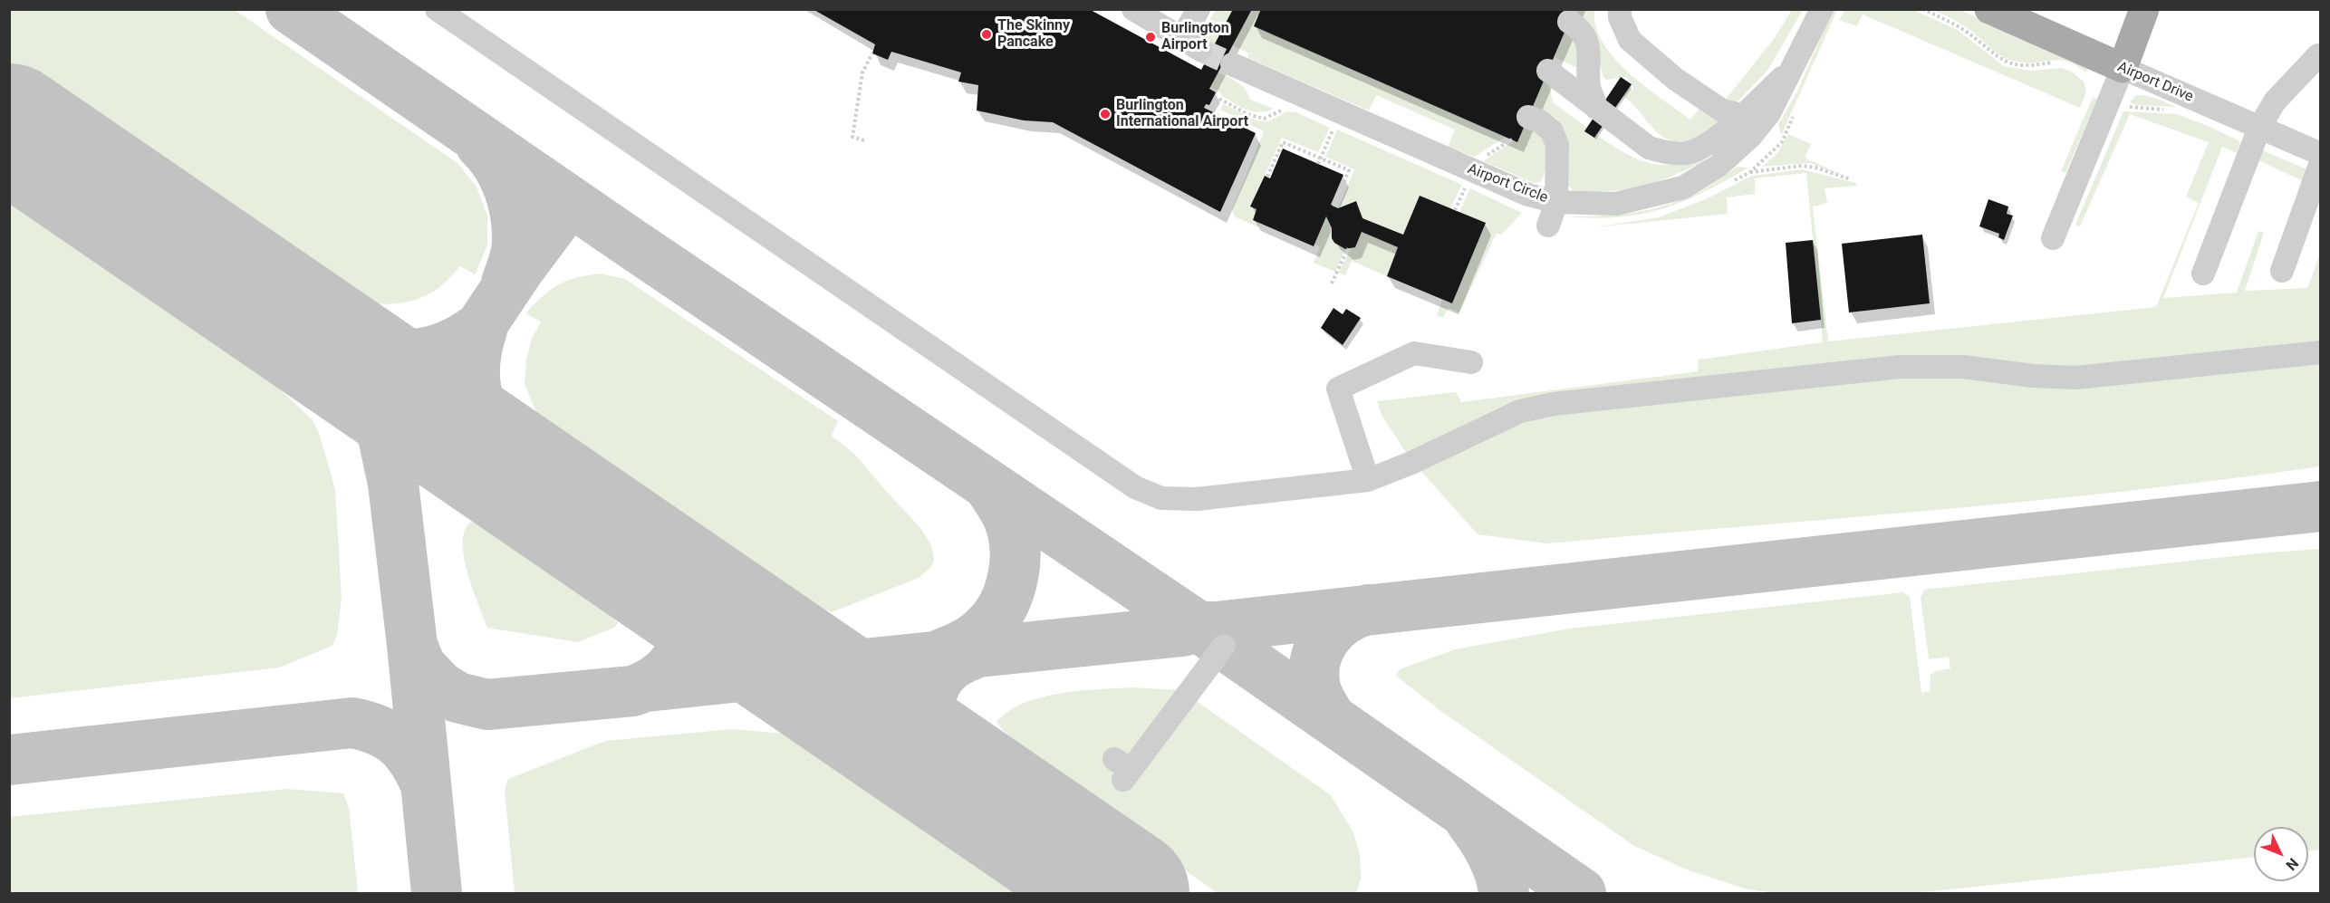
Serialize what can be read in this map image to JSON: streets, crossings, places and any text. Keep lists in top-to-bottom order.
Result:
{
  "streets": {
    "main road": ["Airport Drive"],
    "street": ["Airport Circle"]
  },
  "places": ["The Skinny Pancake", "Burlington Airport", "Burlington International Airport"],
  "north": "bottom right"
}
